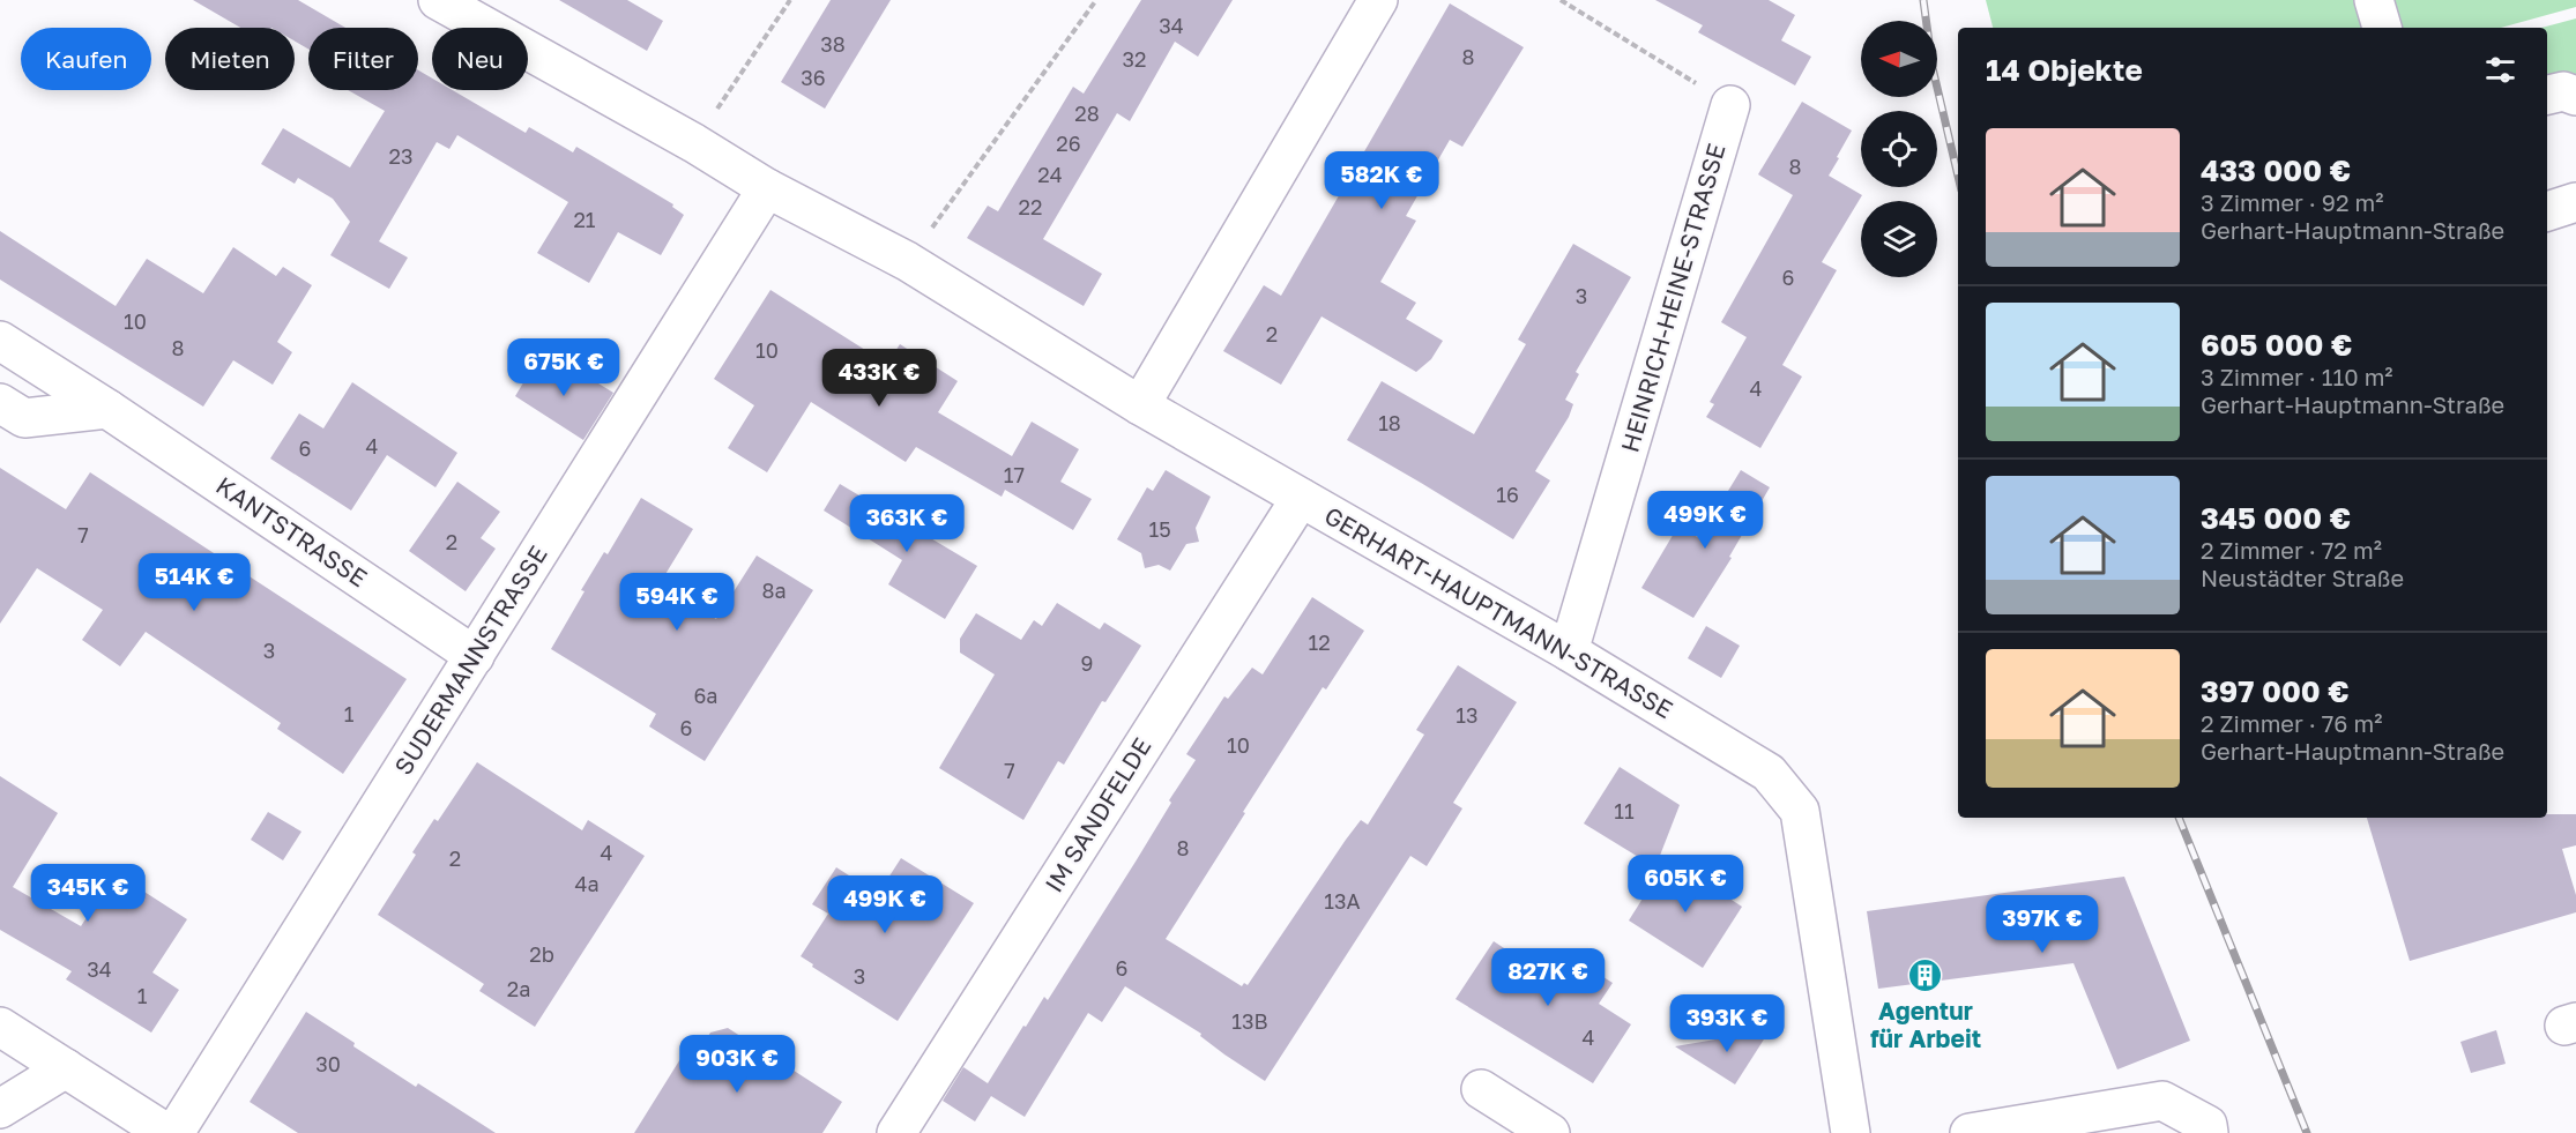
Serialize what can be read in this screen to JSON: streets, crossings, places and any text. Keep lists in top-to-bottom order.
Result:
{
  "streets": {
    "street": [
      "HEINRICH-HEINE-STRASSE",
      "KANTSTRASSE",
      "GERHART-HAUPTMANN-STRASSE",
      "SUDERMANNSTRASSE",
      "IM SANDFELDE"
    ]
  },
  "crossings": [
    ["HEINRICH-HEINE-STRASSE", "GERHART-HAUPTMANN-STRASSE"],
    ["KANTSTRASSE", "SUDERMANNSTRASSE"],
    ["GERHART-HAUPTMANN-STRASSE", "SUDERMANNSTRASSE"],
    ["GERHART-HAUPTMANN-STRASSE", "IM SANDFELDE"]
  ],
  "places": {
    "building": ["Agentur für Arbeit"]
  },
  "house_numbers": [
    "34",
    "38",
    "8",
    "32",
    "36",
    "28",
    "26",
    "23",
    "8",
    "24",
    "22",
    "21",
    "6",
    "3",
    "10",
    "2",
    "8",
    "10",
    "4",
    "18",
    "4",
    "6",
    "17",
    "16",
    "15",
    "7",
    "2",
    "8a",
    "12",
    "3",
    "9",
    "6a",
    "1",
    "13",
    "6",
    "10",
    "7",
    "11",
    "8",
    "4",
    "2",
    "4a",
    "13A",
    "2b",
    "6",
    "34",
    "3",
    "2a",
    "1",
    "13B",
    "4",
    "30"
  ],
  "north": "left",
  "page": {
    "chip": [
      "Kaufen",
      "Mieten",
      "Filter",
      "Neu"
    ],
    "heading": "14 Objekte",
    "list": [
      {
        "name": "433 000 €",
        "note": "3 Zimmer · 92 m² · Gerhart-Hauptmann-Straße"
      },
      {
        "name": "605 000 €",
        "note": "3 Zimmer · 110 m² · Gerhart-Hauptmann-Straße"
      },
      {
        "name": "345 000 €",
        "note": "2 Zimmer · 72 m² · Neustädter Straße"
      },
      {
        "name": "397 000 €",
        "note": "2 Zimmer · 76 m² · Gerhart-Hauptmann-Straße"
      }
    ],
    "price": [
      "582K €",
      "675K €",
      "433K €",
      "499K €",
      "363K €",
      "514K €",
      "594K €",
      "605K €",
      "345K €",
      "499K €",
      "397K €",
      "827K €",
      "393K €",
      "903K €"
    ]
  }
}
